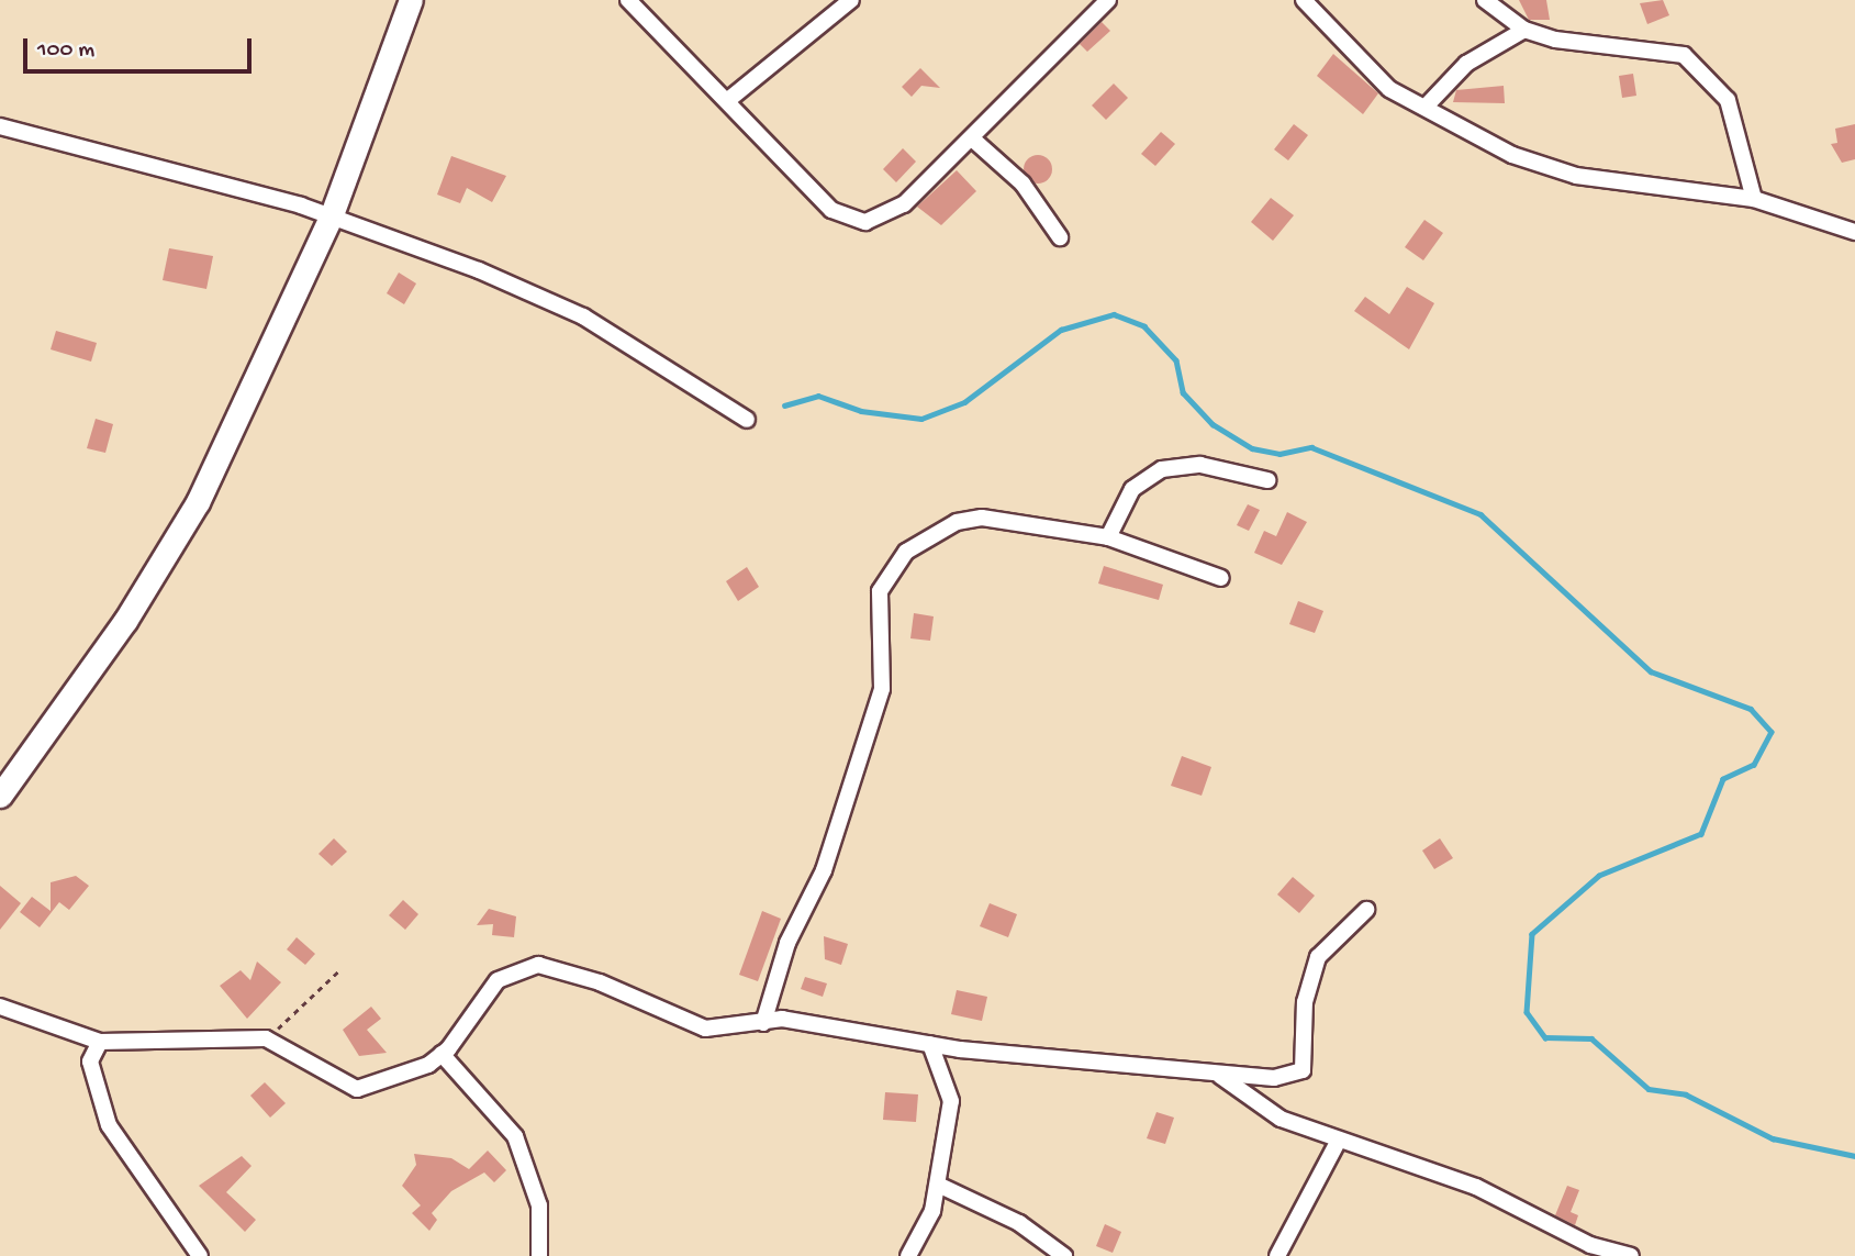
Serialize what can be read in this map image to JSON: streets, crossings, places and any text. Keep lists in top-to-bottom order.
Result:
{
  "scale_bar": "100 m"
}
